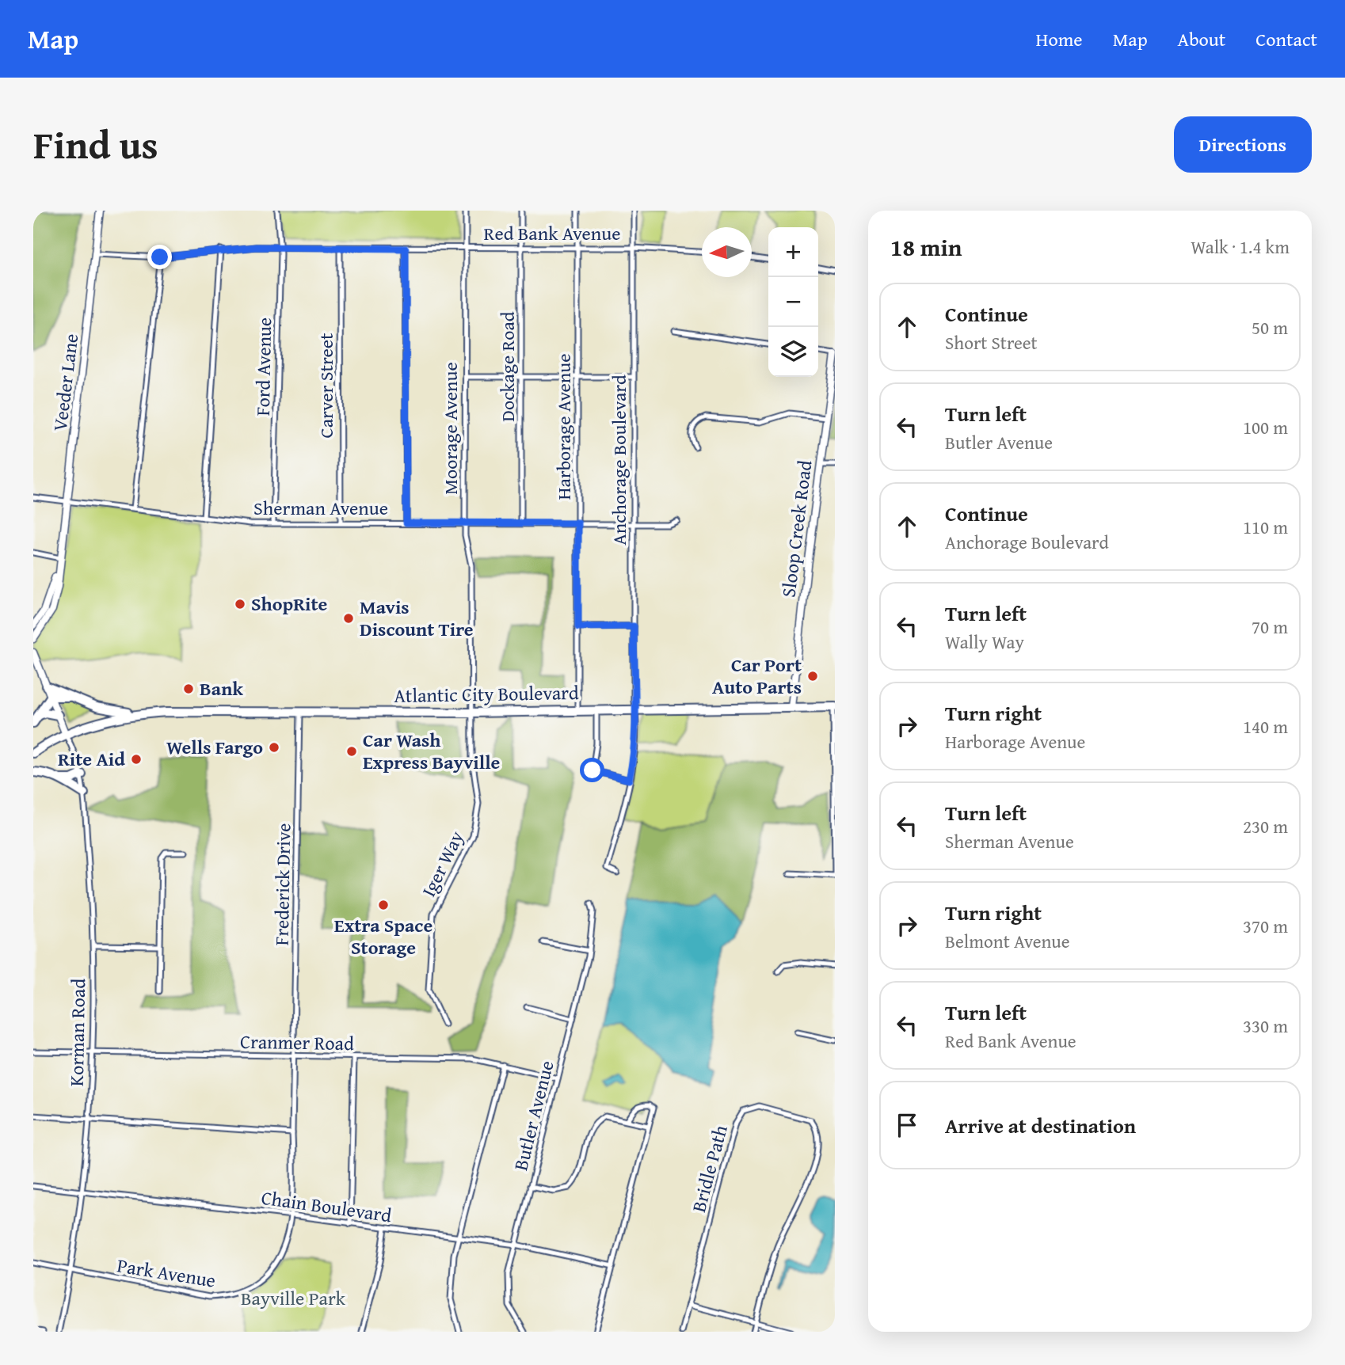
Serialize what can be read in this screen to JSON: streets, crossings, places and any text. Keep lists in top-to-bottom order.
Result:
{
  "streets": {
    "highway": ["Atlantic City Boulevard"],
    "street": [
      "Red Bank Avenue",
      "Ford Avenue",
      "Dockage Road",
      "Veeder Lane",
      "Carver Street",
      "Harborage Avenue",
      "Moorage Avenue",
      "Anchorage Boulevard",
      "Sherman Avenue",
      "Sloop Creek Road",
      "Iger Way",
      "Frederick Drive",
      "Korman Road",
      "Cranmer Road",
      "Butler Avenue",
      "Bridle Path",
      "Chain Boulevard",
      "Park Avenue"
    ]
  },
  "crossings": [
    ["Red Bank Avenue", "Ford Avenue"],
    ["Red Bank Avenue", "Dockage Road"],
    ["Red Bank Avenue", "Veeder Lane"],
    ["Red Bank Avenue", "Carver Street"],
    ["Red Bank Avenue", "Harborage Avenue"],
    ["Red Bank Avenue", "Moorage Avenue"],
    ["Red Bank Avenue", "Anchorage Boulevard"],
    ["Ford Avenue", "Sherman Avenue"],
    ["Dockage Road", "Sherman Avenue"],
    ["Veeder Lane", "Sherman Avenue"],
    ["Carver Street", "Sherman Avenue"],
    ["Harborage Avenue", "Sherman Avenue"],
    ["Harborage Avenue", "Atlantic City Boulevard"],
    ["Moorage Avenue", "Sherman Avenue"],
    ["Moorage Avenue", "Atlantic City Boulevard"],
    ["Moorage Avenue", "Iger Way"],
    ["Anchorage Boulevard", "Sherman Avenue"],
    ["Anchorage Boulevard", "Atlantic City Boulevard"],
    ["Sloop Creek Road", "Atlantic City Boulevard"],
    ["Atlantic City Boulevard", "Iger Way"],
    ["Atlantic City Boulevard", "Frederick Drive"],
    ["Frederick Drive", "Cranmer Road"],
    ["Frederick Drive", "Park Avenue"],
    ["Korman Road", "Cranmer Road"],
    ["Korman Road", "Chain Boulevard"],
    ["Korman Road", "Park Avenue"],
    ["Cranmer Road", "Butler Avenue"],
    ["Cranmer Road", "Park Avenue"],
    ["Butler Avenue", "Chain Boulevard"],
    ["Chain Boulevard", "Park Avenue"]
  ],
  "parks": ["Bayville Park"],
  "places": [
    "ShopRite",
    "Mavis Discount Tire",
    "Car Port Auto Parts",
    "Bank",
    "Wells Fargo",
    "Car Wash Express Bayville",
    "Rite Aid",
    "Extra Space Storage"
  ],
  "north": "left",
  "page": {
    "header": "Map",
    "nav": [
      "Home",
      "Map",
      "About",
      "Contact"
    ],
    "title": "Find us",
    "buttons": "Directions",
    "heading": ["18 min", "Walk · 1.4 km"],
    "map_buttons": ["+", "−"],
    "list": [
      ["Continue", "Short Street", "50 m"],
      ["Turn left", "Butler Avenue", "100 m"],
      ["Continue", "Anchorage Boulevard", "110 m"],
      ["Turn left", "Wally Way", "70 m"],
      ["Turn right", "Harborage Avenue", "140 m"],
      ["Turn left", "Sherman Avenue", "230 m"],
      ["Turn right", "Belmont Avenue", "370 m"],
      ["Turn left", "Red Bank Avenue", "330 m"],
      "Arrive at destination"
    ]
  }
}
